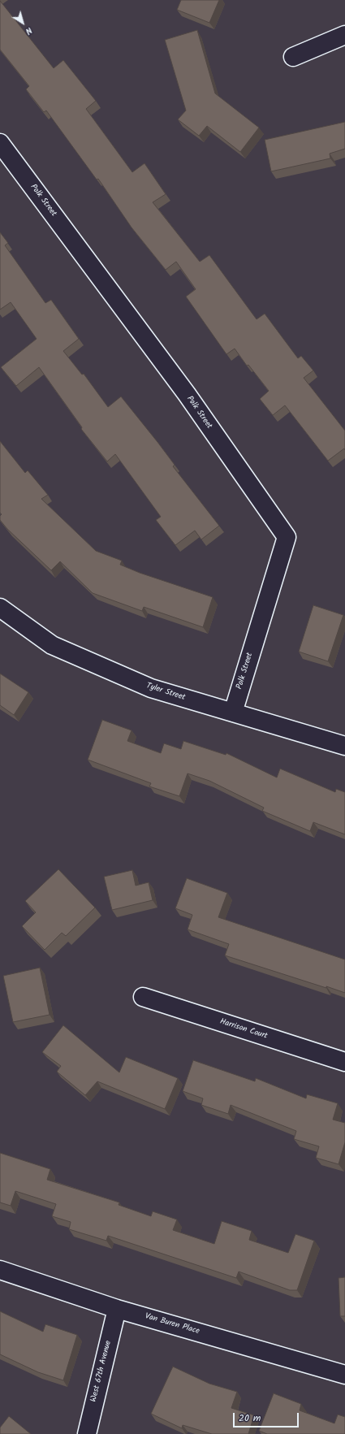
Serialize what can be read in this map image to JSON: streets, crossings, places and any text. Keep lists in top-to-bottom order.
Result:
{
  "streets": {
    "street": [
      "Polk Street",
      "Tyler Street",
      "Harrison Court",
      "Van Buren Place",
      "West 67th Avenue"
    ]
  },
  "crossings": [
    ["Polk Street", "Tyler Street"],
    ["Van Buren Place", "West 67th Avenue"]
  ],
  "scale_bar": "20 m",
  "north": "bottom right"
}
